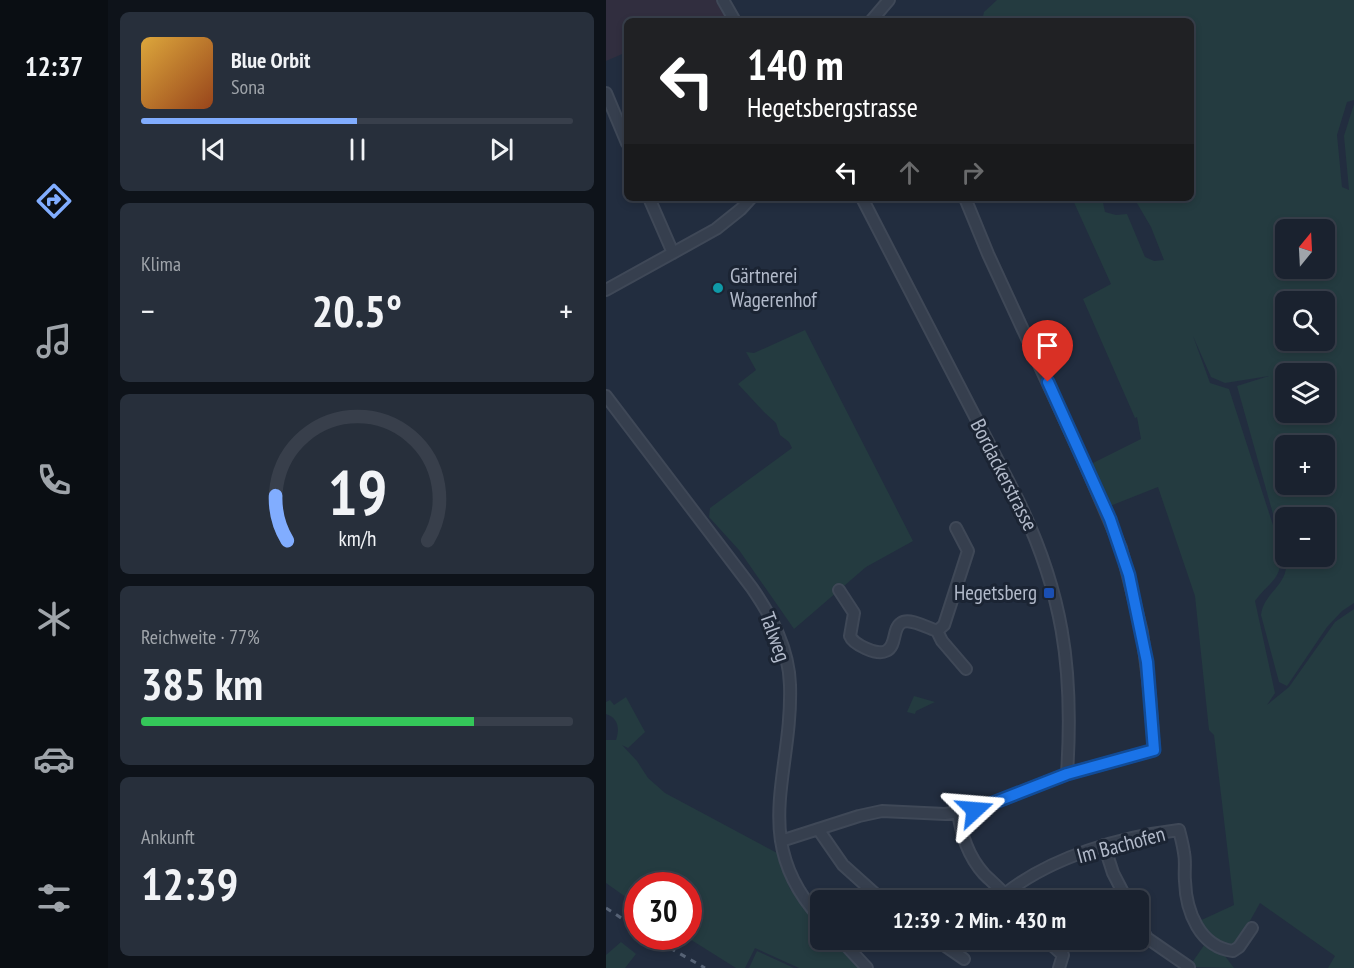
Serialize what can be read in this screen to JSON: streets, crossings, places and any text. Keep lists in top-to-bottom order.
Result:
{
  "streets": {
    "street": ["Bordackerstrasse", "Talweg", "Im Bachofen"]
  },
  "places": {
    "other": ["Gärtnerei Wagerenhof"],
    "transit": ["Hegetsberg"]
  },
  "north": "top",
  "page": {
    "tabs": "12:37",
    "turn": ["140 m", "Hegetsbergstrasse"],
    "song": ["Blue Orbit", "Sona"],
    "tile": [
      "Klima",
      ["Reichweite · 77%", "385 km"],
      ["Ankunft", "12:39"]
    ],
    "map_buttons": ["+", "−"],
    "heat": ["−", "20.5°", "+"],
    "limit": "30",
    "trip": "12:39 · 2 Min. · 430 m",
    "gauge": ["19", "km/h"]
  }
}
